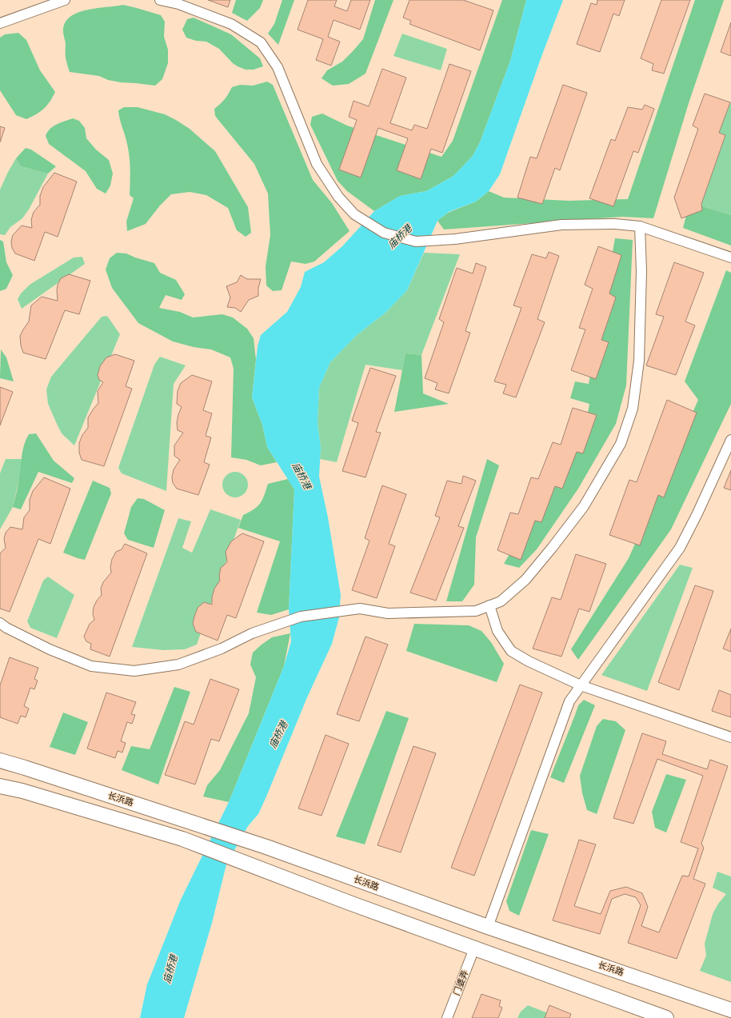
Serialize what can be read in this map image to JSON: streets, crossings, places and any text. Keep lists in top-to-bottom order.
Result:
{
  "streets": {
    "main road": ["长浜路"],
    "street": ["门婆弄"]
  },
  "water": ["庙桥港"]
}
